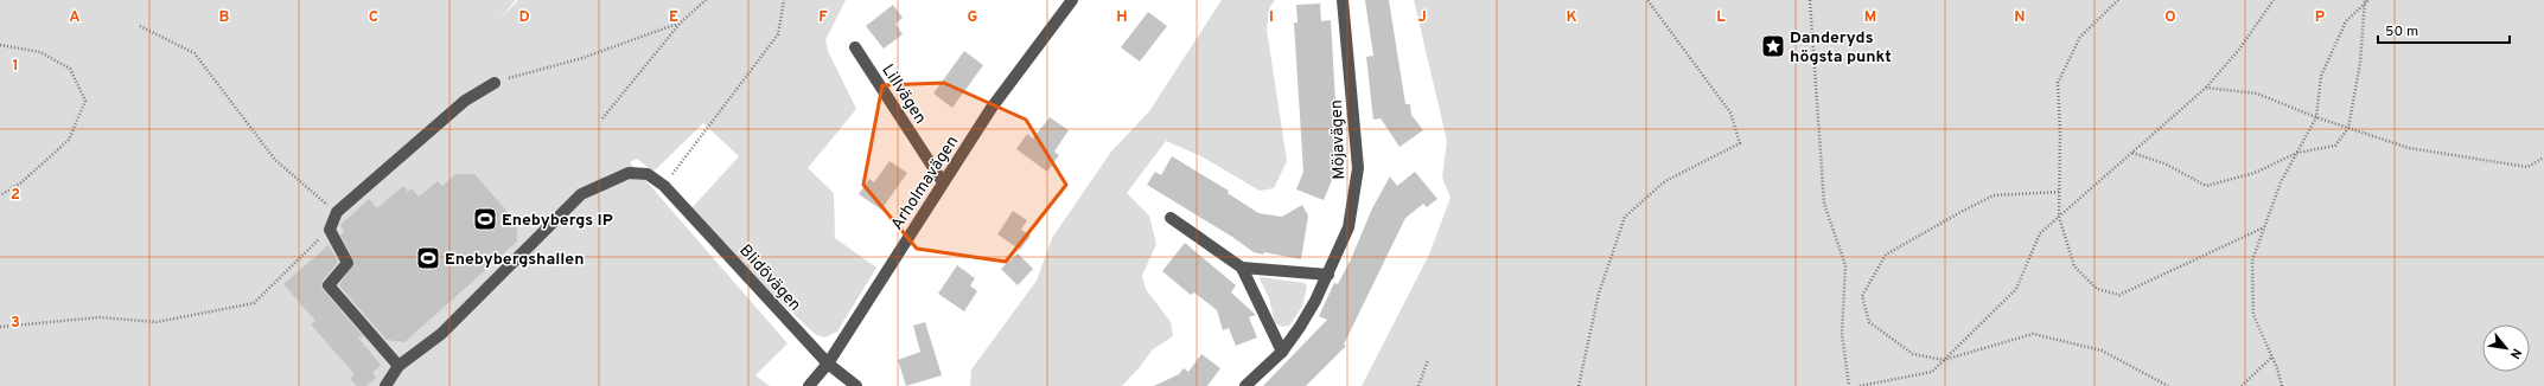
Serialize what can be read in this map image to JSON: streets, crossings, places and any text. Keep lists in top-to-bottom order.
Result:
{
  "streets": {
    "street": [
      "Lillvägen",
      "Möjavägen",
      "Arholmavägen",
      "Blidövägen"
    ]
  },
  "crossings": [
    ["Lillvägen", "Arholmavägen"],
    ["Arholmavägen", "Blidövägen"]
  ],
  "places": {
    "place": ["Danderyds högsta punkt"],
    "sports": ["Enebybergs IP", "Enebybergshallen"]
  },
  "scale_bar": "50 m",
  "north": "bottom right",
  "grid": {
    "columns": [
      "A",
      "B",
      "C",
      "D",
      "E",
      "F",
      "G",
      "H",
      "I",
      "J",
      "K",
      "L",
      "M",
      "N",
      "O",
      "P"
    ],
    "rows": ["1", "2", "3"]
  }
}
